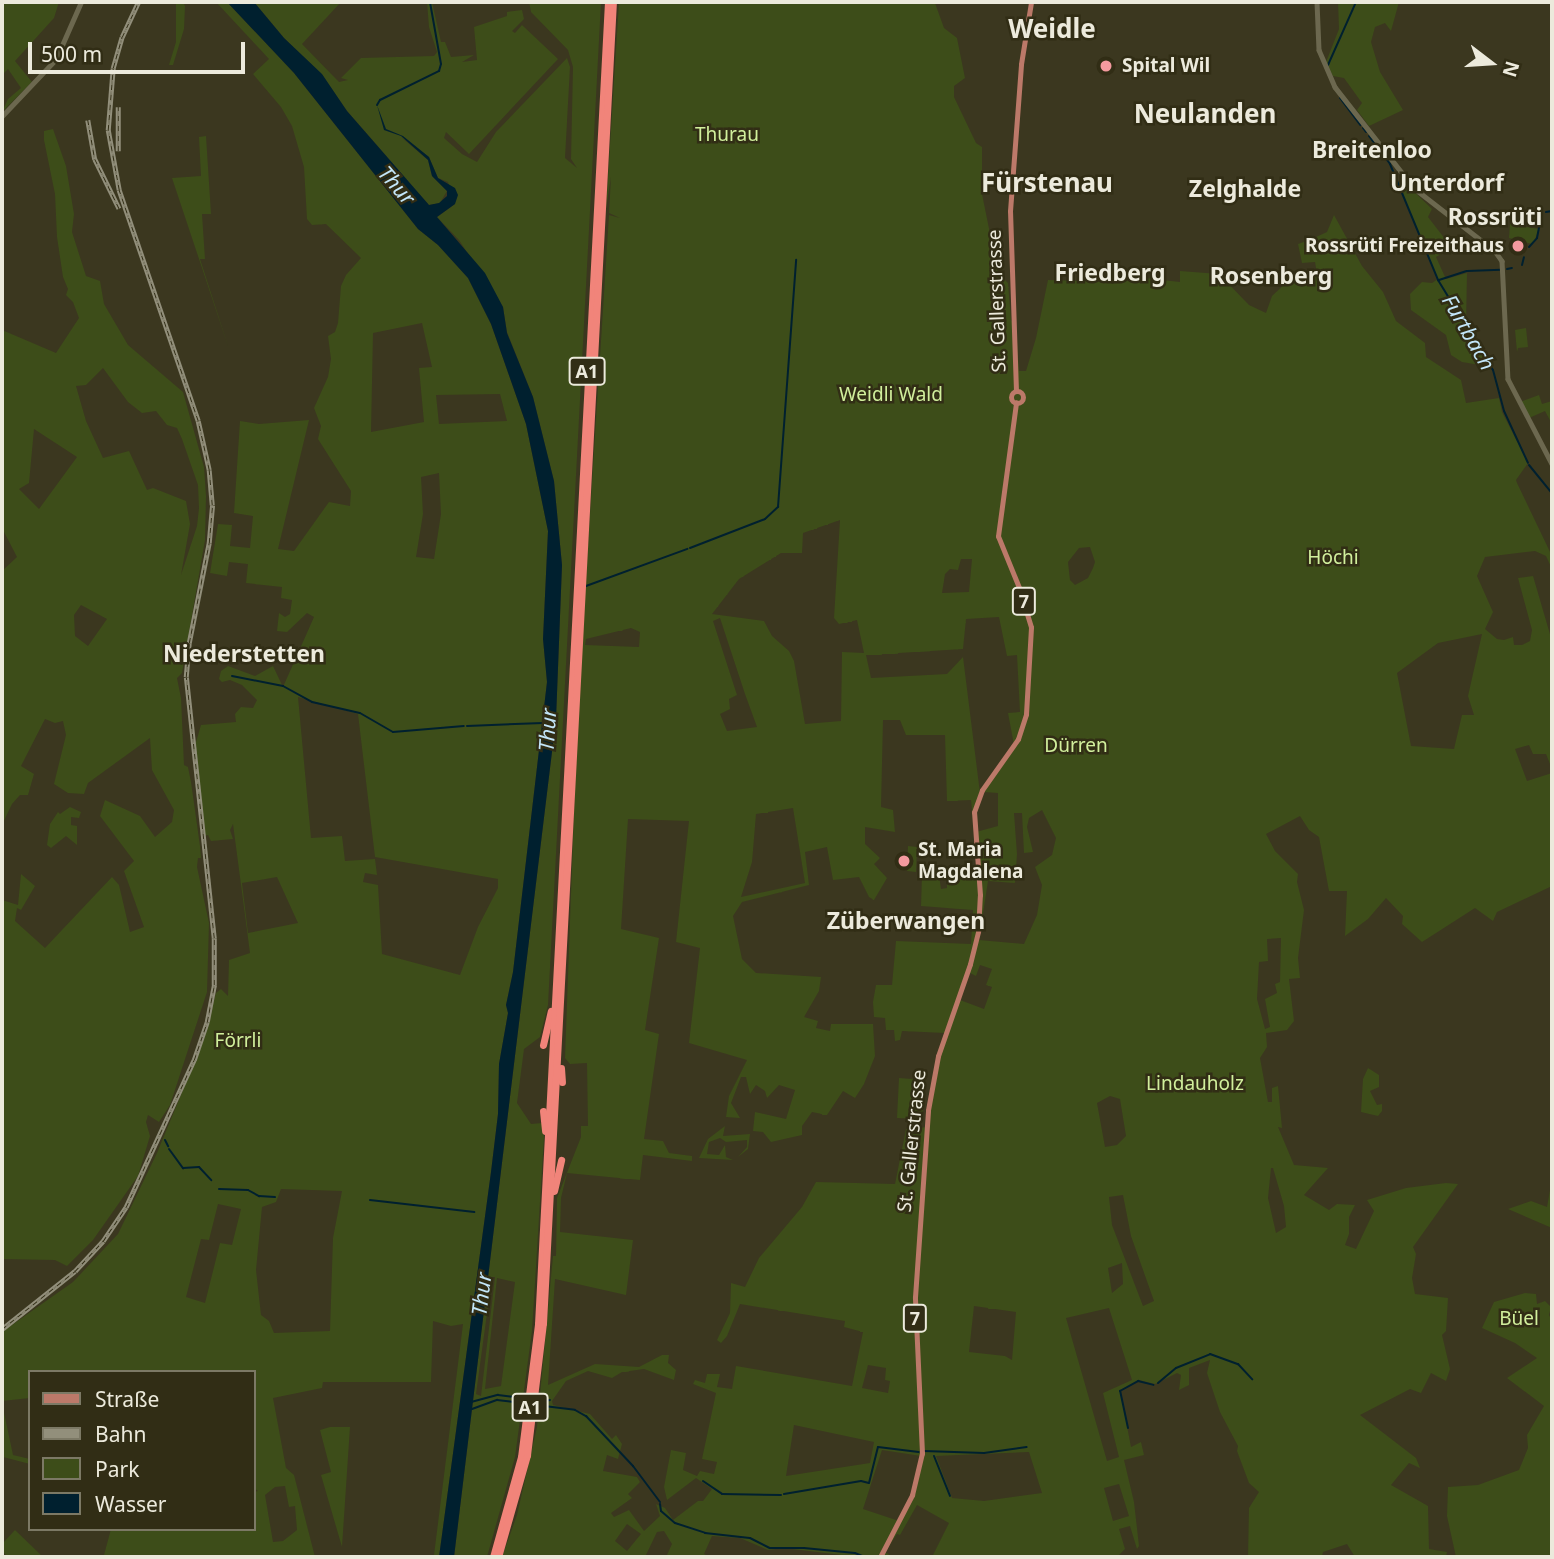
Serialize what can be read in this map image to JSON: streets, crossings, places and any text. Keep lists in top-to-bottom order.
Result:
{
  "streets": {
    "highway": ["A1"],
    "main road": ["St. Gallerstrasse", "7"]
  },
  "districts": [
    "Weidle",
    "Neulanden",
    "Breitenloo",
    "Unterdorf",
    "Fürstenau",
    "Zelghalde",
    "Rossrüti",
    "Friedberg",
    "Rosenberg",
    "Niederstetten",
    "Züberwangen"
  ],
  "water": ["Thur", "Furtbach"],
  "parks": [
    "Thurau",
    "Weidli Wald",
    "Höchi",
    "Dürren",
    "Förrli",
    "Lindauholz",
    "Büel"
  ],
  "places": ["Spital Wil", "Rossrüti Freizeithaus", "St. Maria Magdalena"],
  "legend": [
    "Straße",
    "Bahn",
    "Park",
    "Wasser"
  ],
  "scale_bar": "500 m",
  "north": "right"
}
